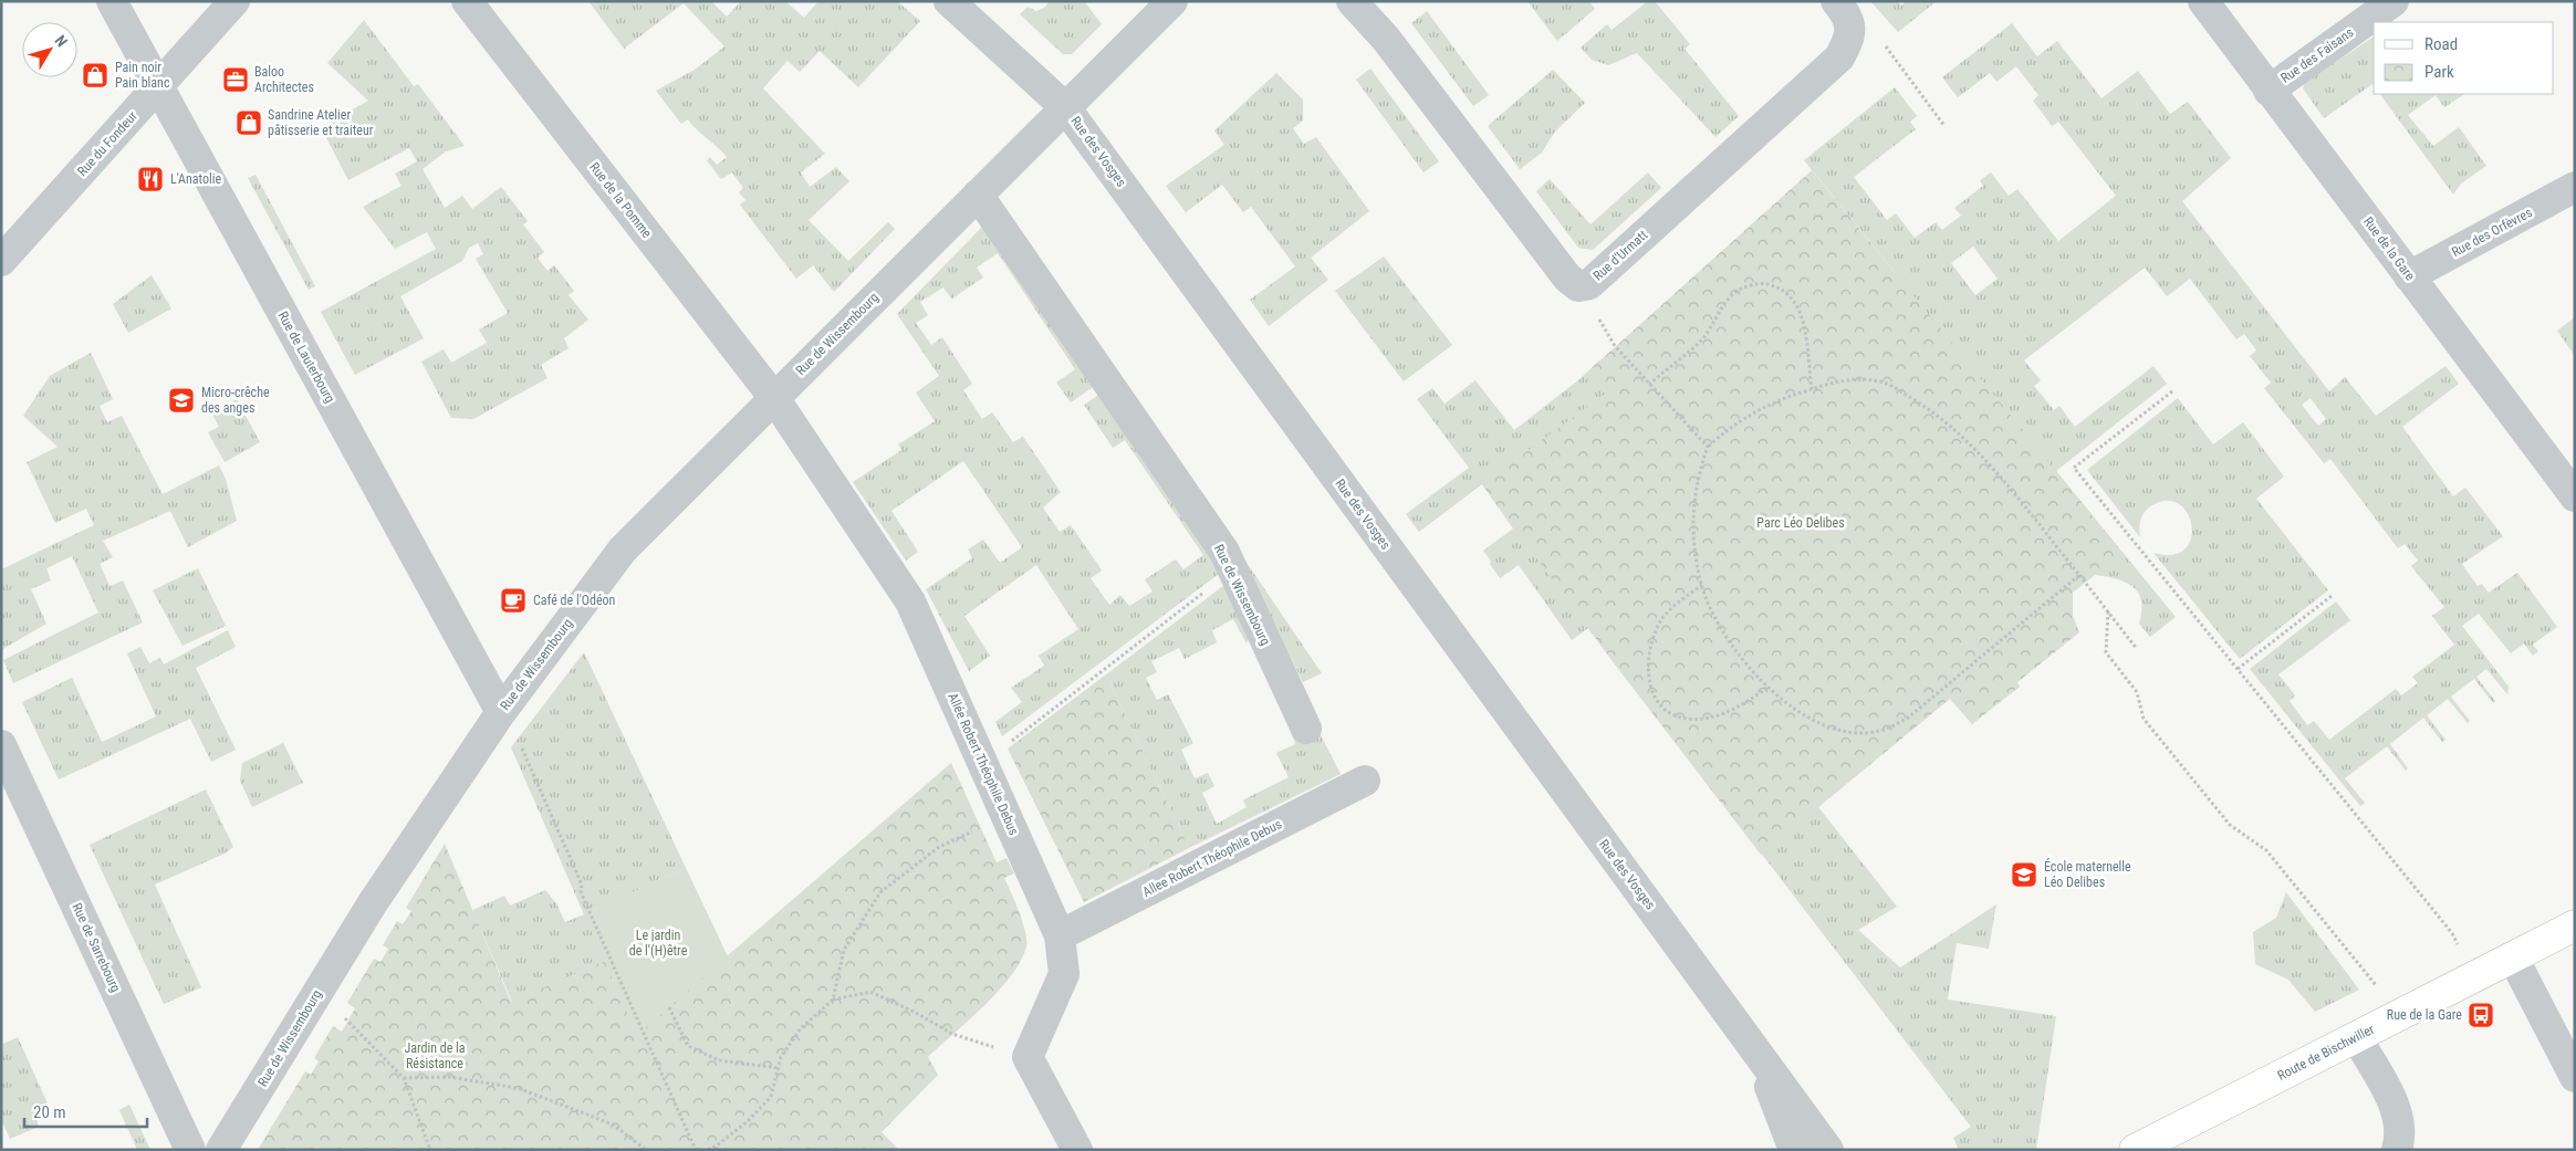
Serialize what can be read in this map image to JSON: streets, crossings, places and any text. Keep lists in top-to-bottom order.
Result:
{
  "streets": {
    "main road": ["Route de Bischwiller"],
    "street": [
      "Rue des Faisans",
      "Rue du Fondeur",
      "Rue des Vosges",
      "Rue de la Pomme",
      "Rue des Orfèvres",
      "Rue de la Gare",
      "Rue d'Urmatt",
      "Rue de Wissembourg",
      "Rue de Lauterbourg",
      "Allée Robert Théophile Debus",
      "Allee Robert Théophile Debus",
      "Rue de Sarrebourg"
    ]
  },
  "crossings": [
    ["Rue des Faisans", "Rue de la Gare"],
    ["Rue du Fondeur", "Rue de Lauterbourg"],
    ["Rue des Vosges", "Rue de Wissembourg"],
    ["Rue de la Pomme", "Rue de Wissembourg"],
    ["Rue de la Pomme", "Allée Robert Théophile Debus"],
    ["Rue des Orfèvres", "Rue de la Gare"],
    ["Rue de Wissembourg", "Rue de Lauterbourg"],
    ["Rue de Wissembourg", "Allée Robert Théophile Debus"],
    ["Allée Robert Théophile Debus", "Allee Robert Théophile Debus"]
  ],
  "parks": ["Parc Léo Delibes", "Le jardin de l'(H)être", "Jardin de la Résistance"],
  "places": {
    "shop": ["Pain noir Pain blanc", "Sandrine Atelier pâtisserie et traiteur"],
    "office": ["Baloo Architectes"],
    "restaurant": ["L'Anatolie"],
    "school or university": ["Micro-crêche des anges", "École maternelle Léo Delibes"],
    "cafe": ["Café de l'Odéon"],
    "bus stop": ["Rue de la Gare"]
  },
  "legend": ["Road", "Park"],
  "scale_bar": "20 m",
  "north": "top right"
}
